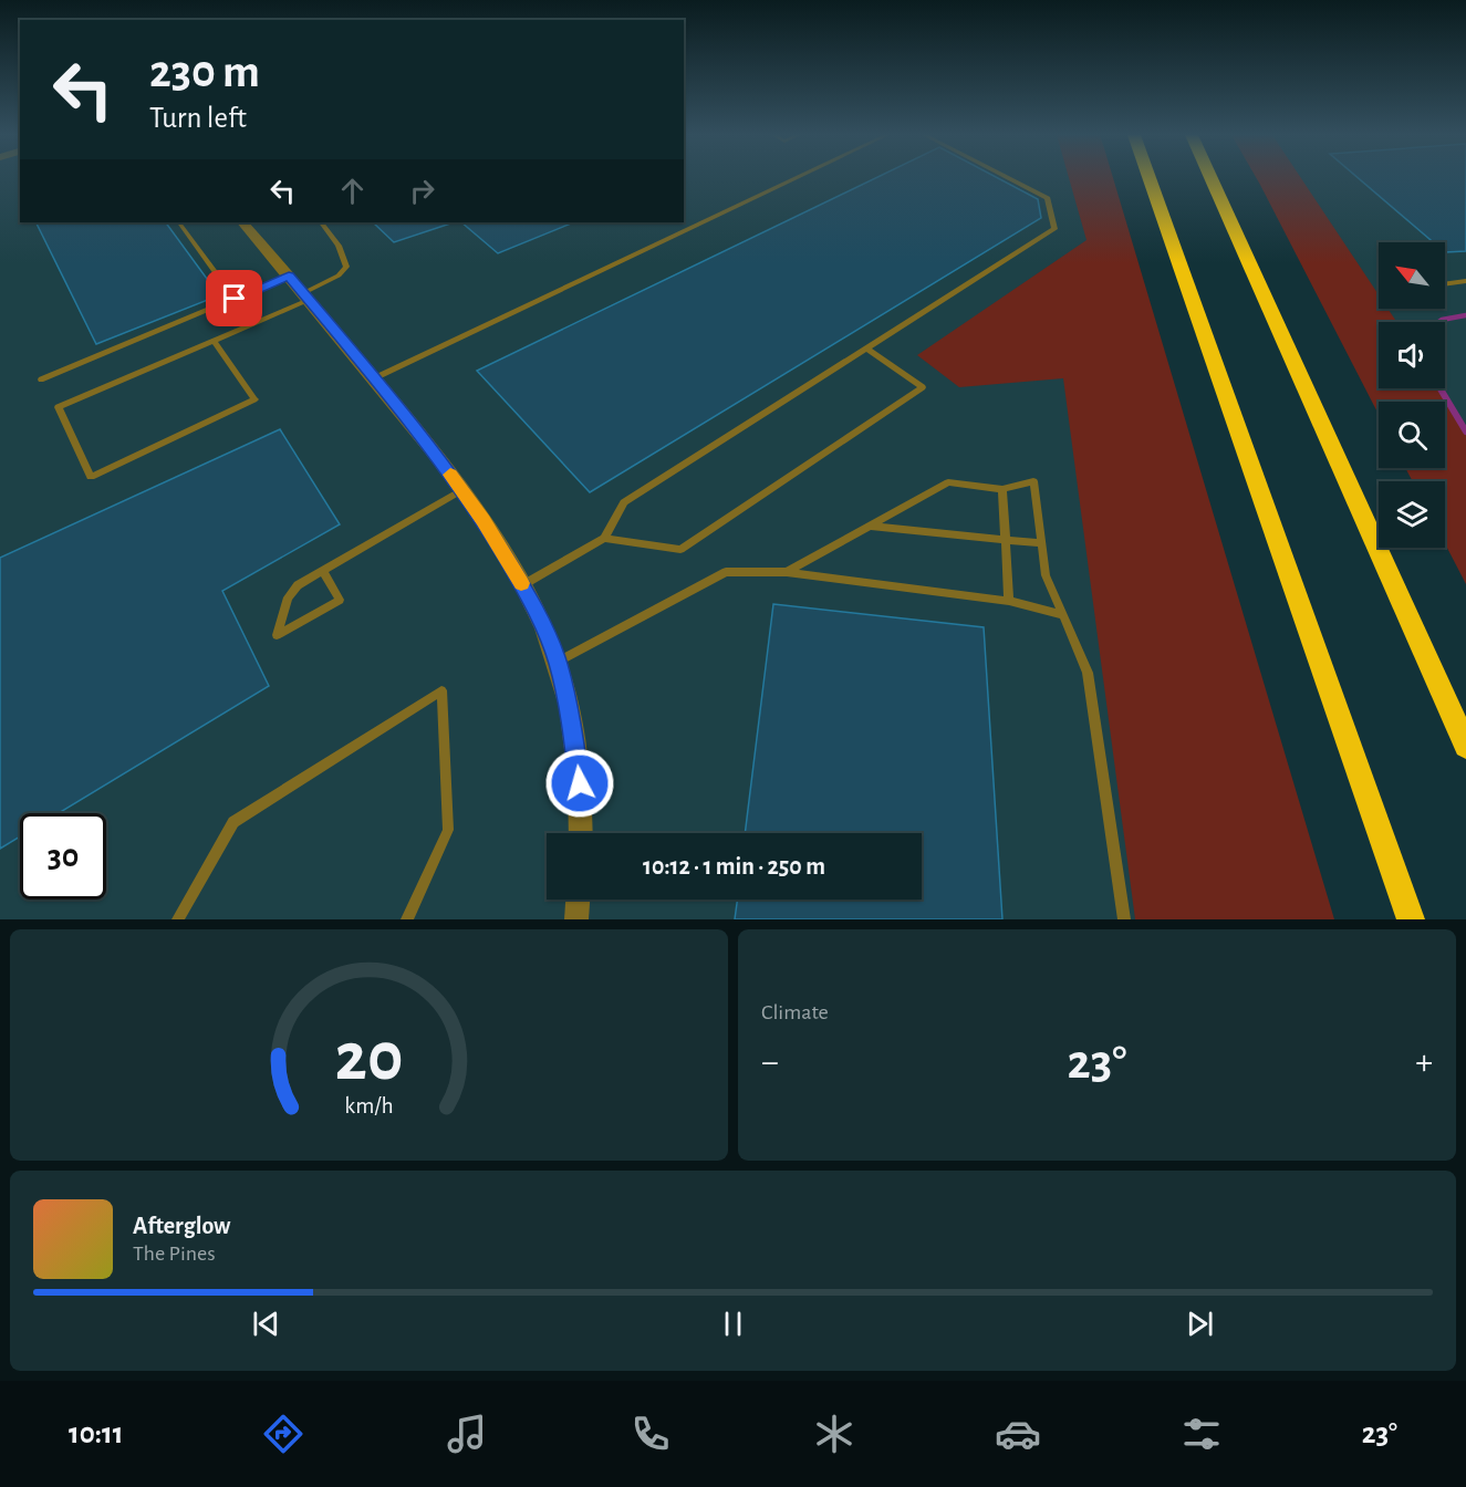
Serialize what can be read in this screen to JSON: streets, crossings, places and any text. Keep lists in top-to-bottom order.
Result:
{
  "north": "top left",
  "page": {
    "turn": ["230 m", "Turn left"],
    "limit": "30",
    "trip": "10:12 · 1 min · 250 m",
    "tile": "Climate",
    "heat": ["−", "23°", "+"],
    "song": ["Afterglow", "The Pines"],
    "tabs": ["10:11", "23°"],
    "gauge": ["20", "km/h"]
  }
}
